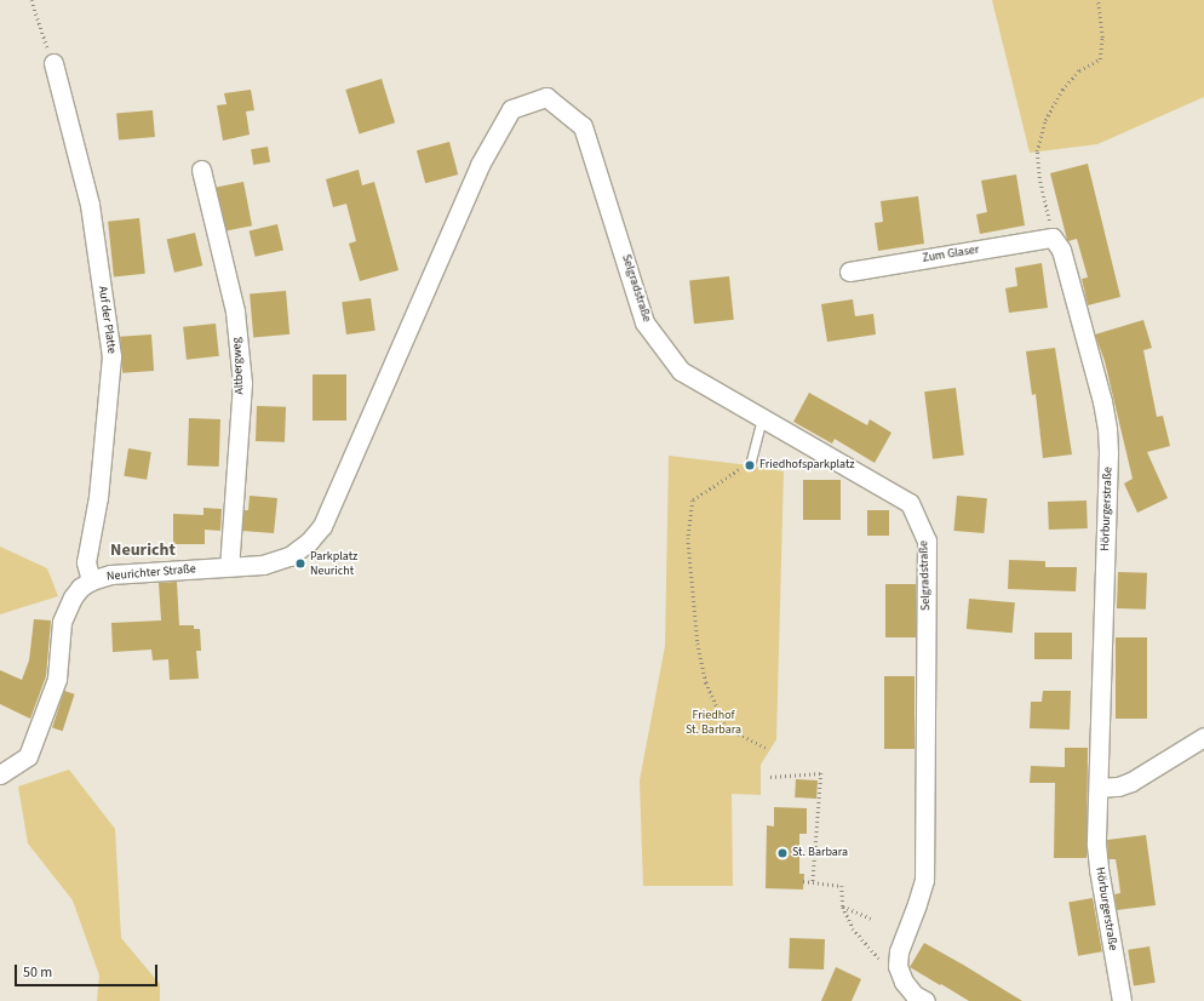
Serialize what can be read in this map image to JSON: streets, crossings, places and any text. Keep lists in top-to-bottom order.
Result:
{
  "streets": {
    "street": [
      "Zum Glaser",
      "Selgradstraße",
      "Auf der Platte",
      "Altbergweg",
      "Hörburgerstraße",
      "Neurichter Straße"
    ]
  },
  "crossings": [
    ["Zum Glaser", "Hörburgerstraße"],
    ["Selgradstraße", "Altbergweg"],
    ["Selgradstraße", "Neurichter Straße"],
    ["Auf der Platte", "Neurichter Straße"],
    ["Altbergweg", "Neurichter Straße"]
  ],
  "districts": ["Neuricht"],
  "parks": ["Friedhof St. Barbara"],
  "places": ["Friedhofsparkplatz", "Parkplatz Neuricht", "St. Barbara"],
  "scale_bar": "50 m"
}
